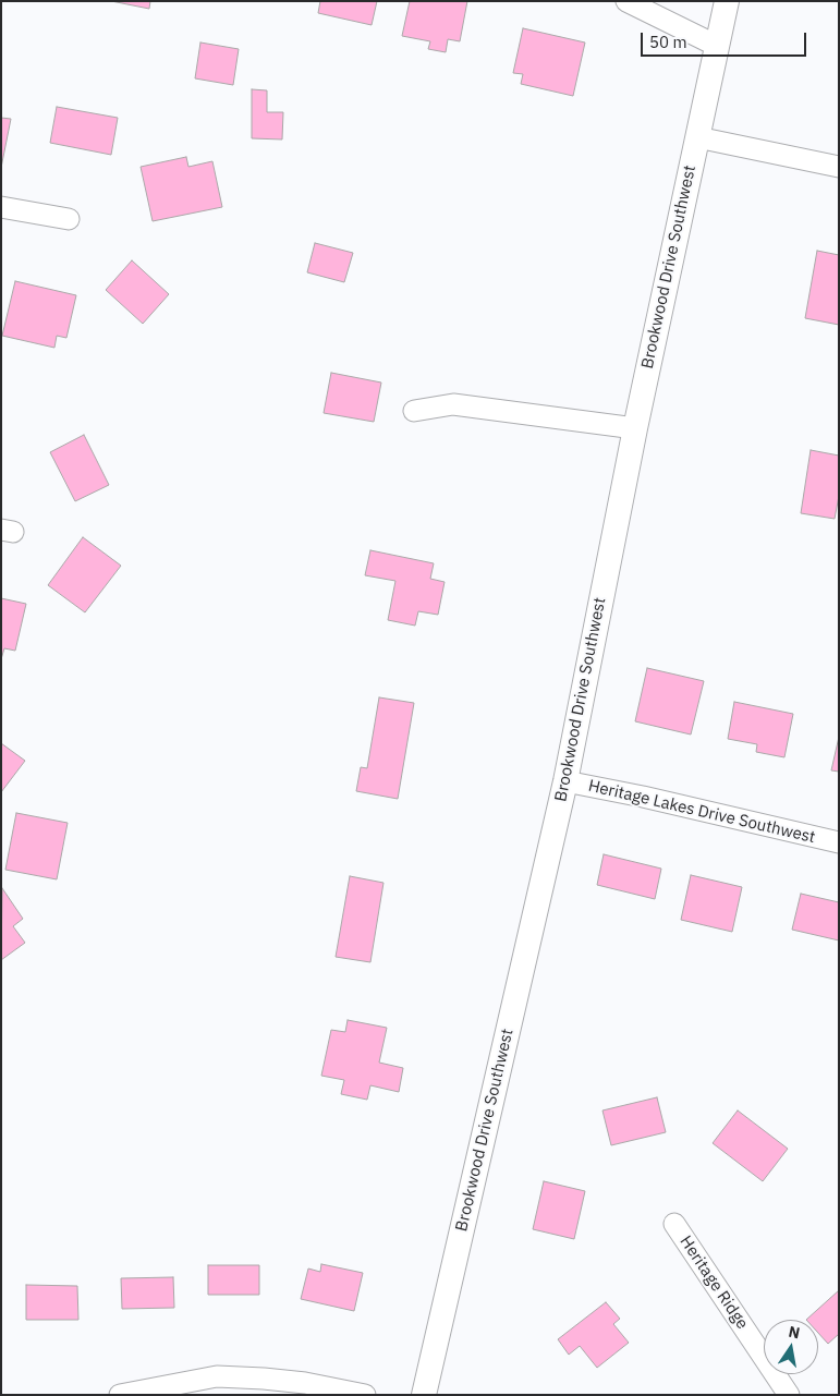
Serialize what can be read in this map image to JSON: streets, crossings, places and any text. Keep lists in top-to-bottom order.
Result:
{
  "streets": {
    "street": ["Brookwood Drive Southwest", "Heritage Lakes Drive Southwest", "Heritage Ridge"]
  },
  "crossings": [
    ["Brookwood Drive Southwest", "Heritage Lakes Drive Southwest"]
  ],
  "scale_bar": "50 m",
  "north": "top"
}
